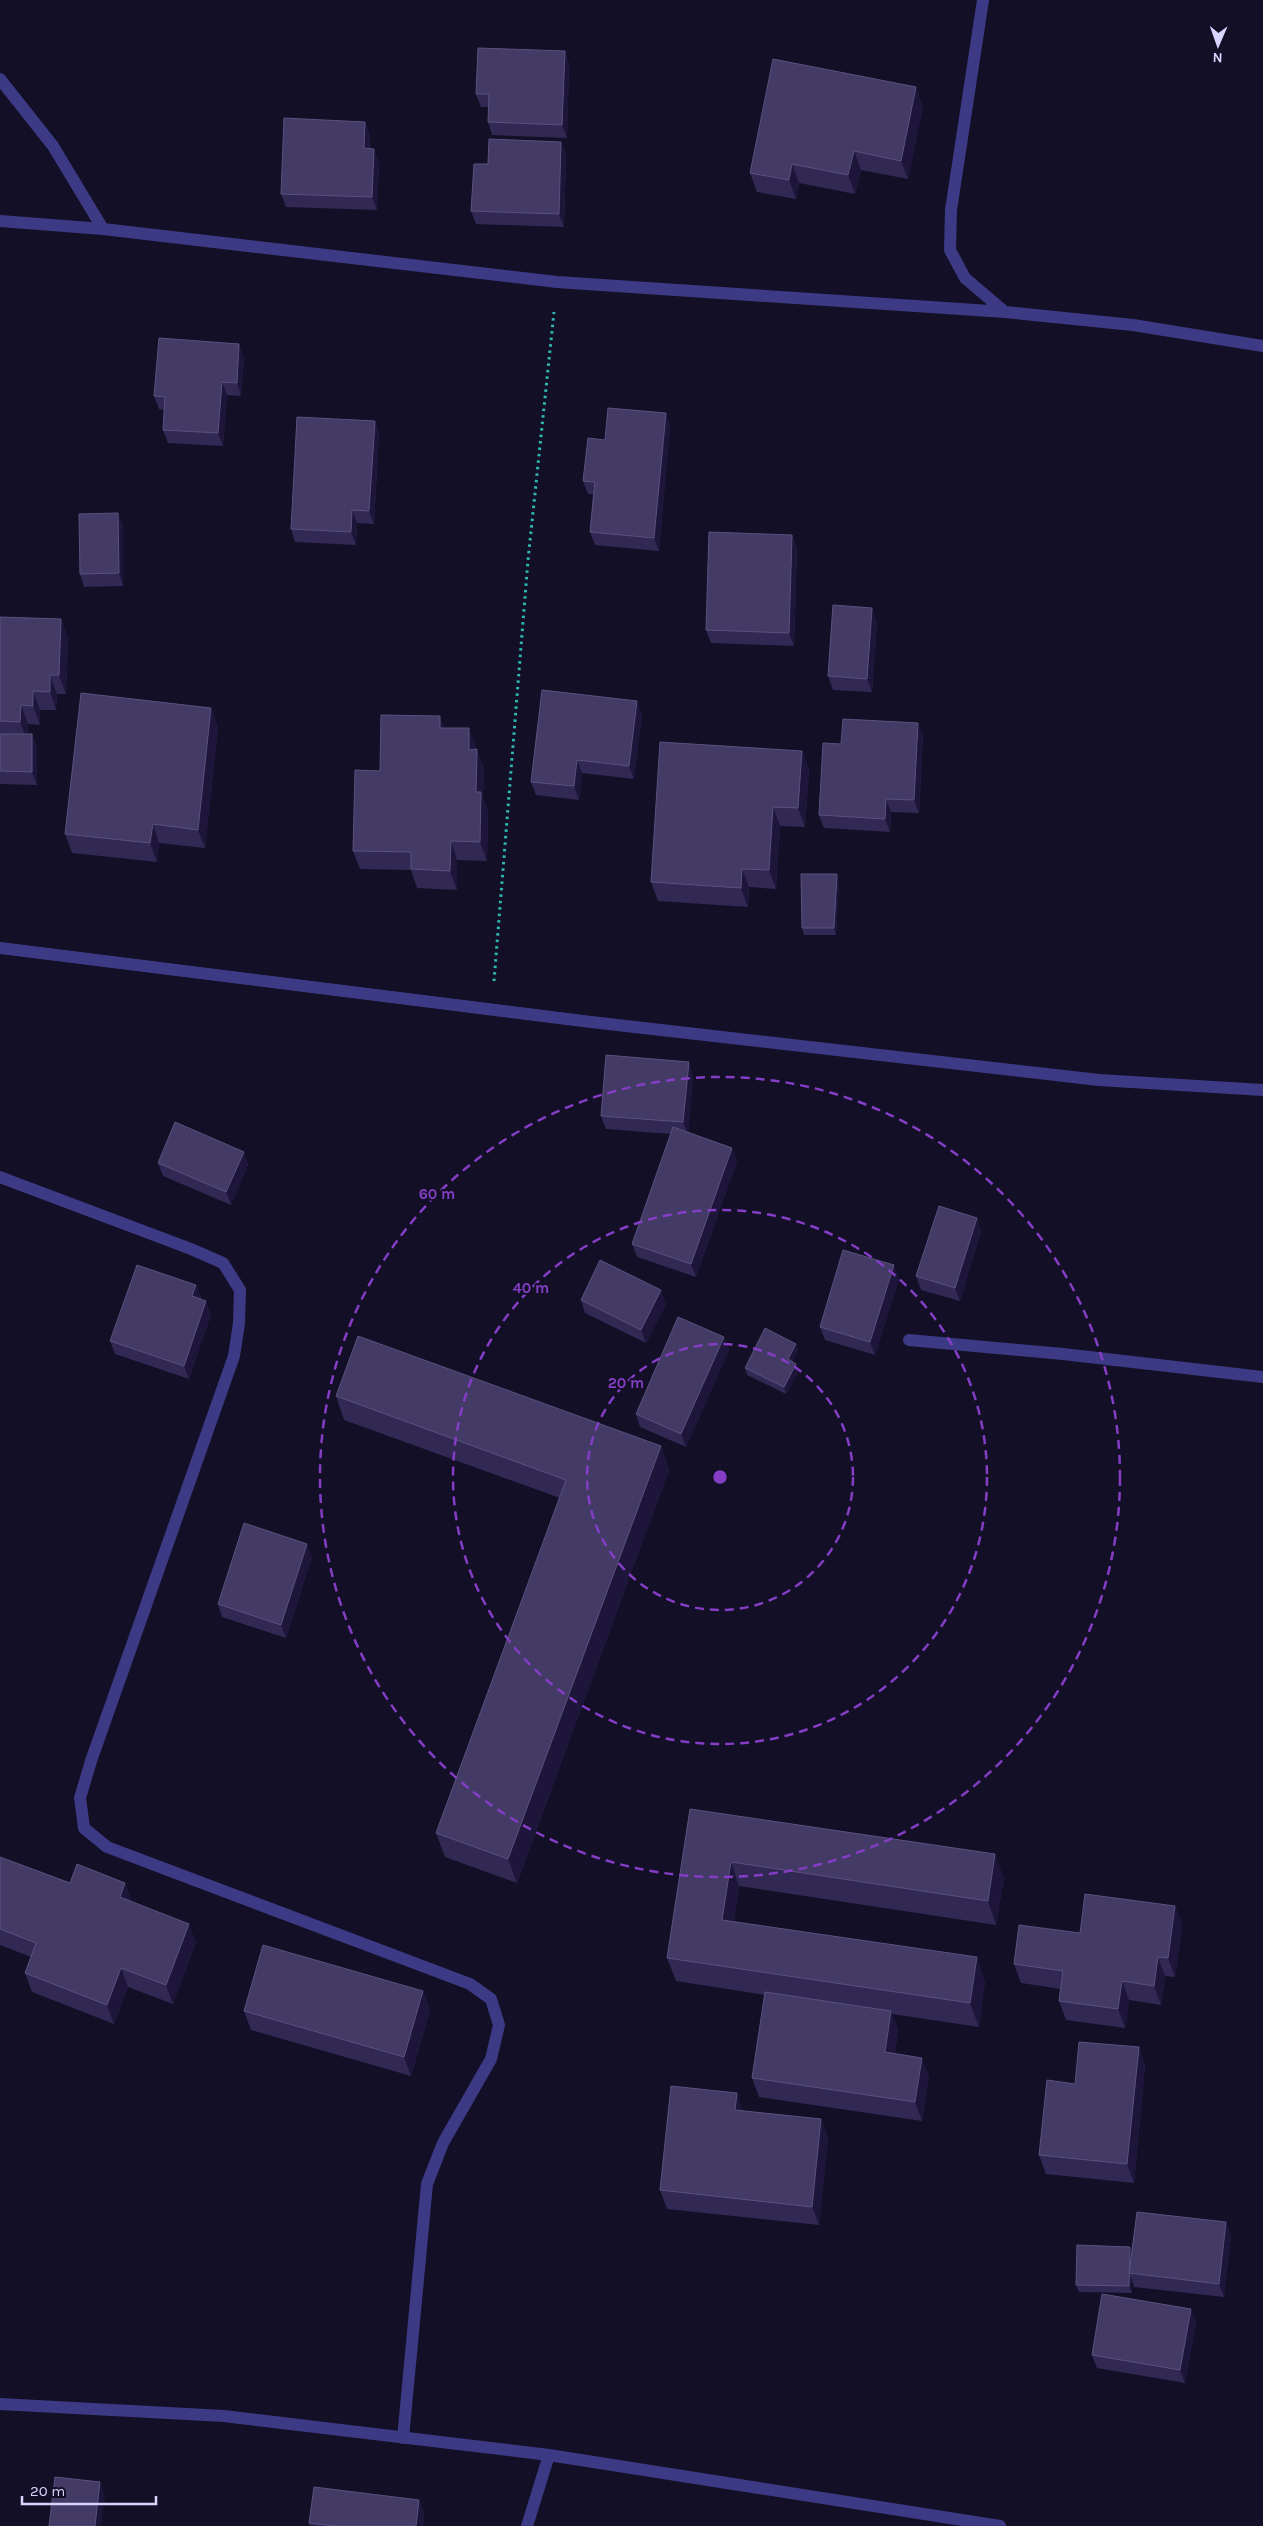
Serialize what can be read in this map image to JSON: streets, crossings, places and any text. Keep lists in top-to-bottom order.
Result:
{
  "scale_bar": "20 m",
  "north": "bottom",
  "rings": ["60 m", "40 m", "20 m"]
}
